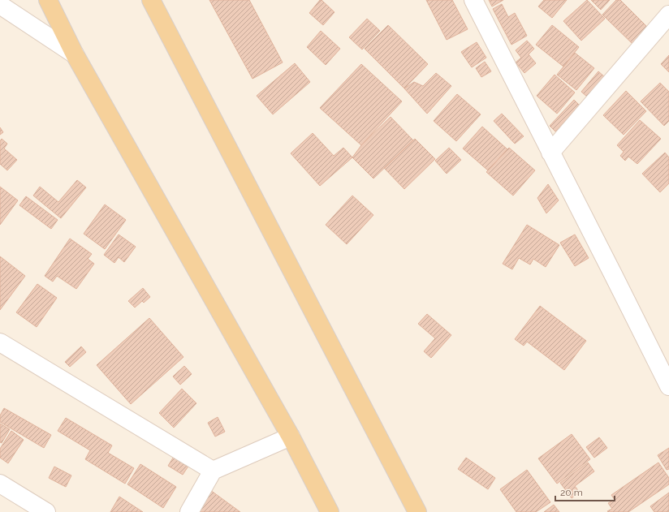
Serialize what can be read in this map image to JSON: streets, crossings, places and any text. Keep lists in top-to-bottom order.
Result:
{
  "scale_bar": "20 m"
}
